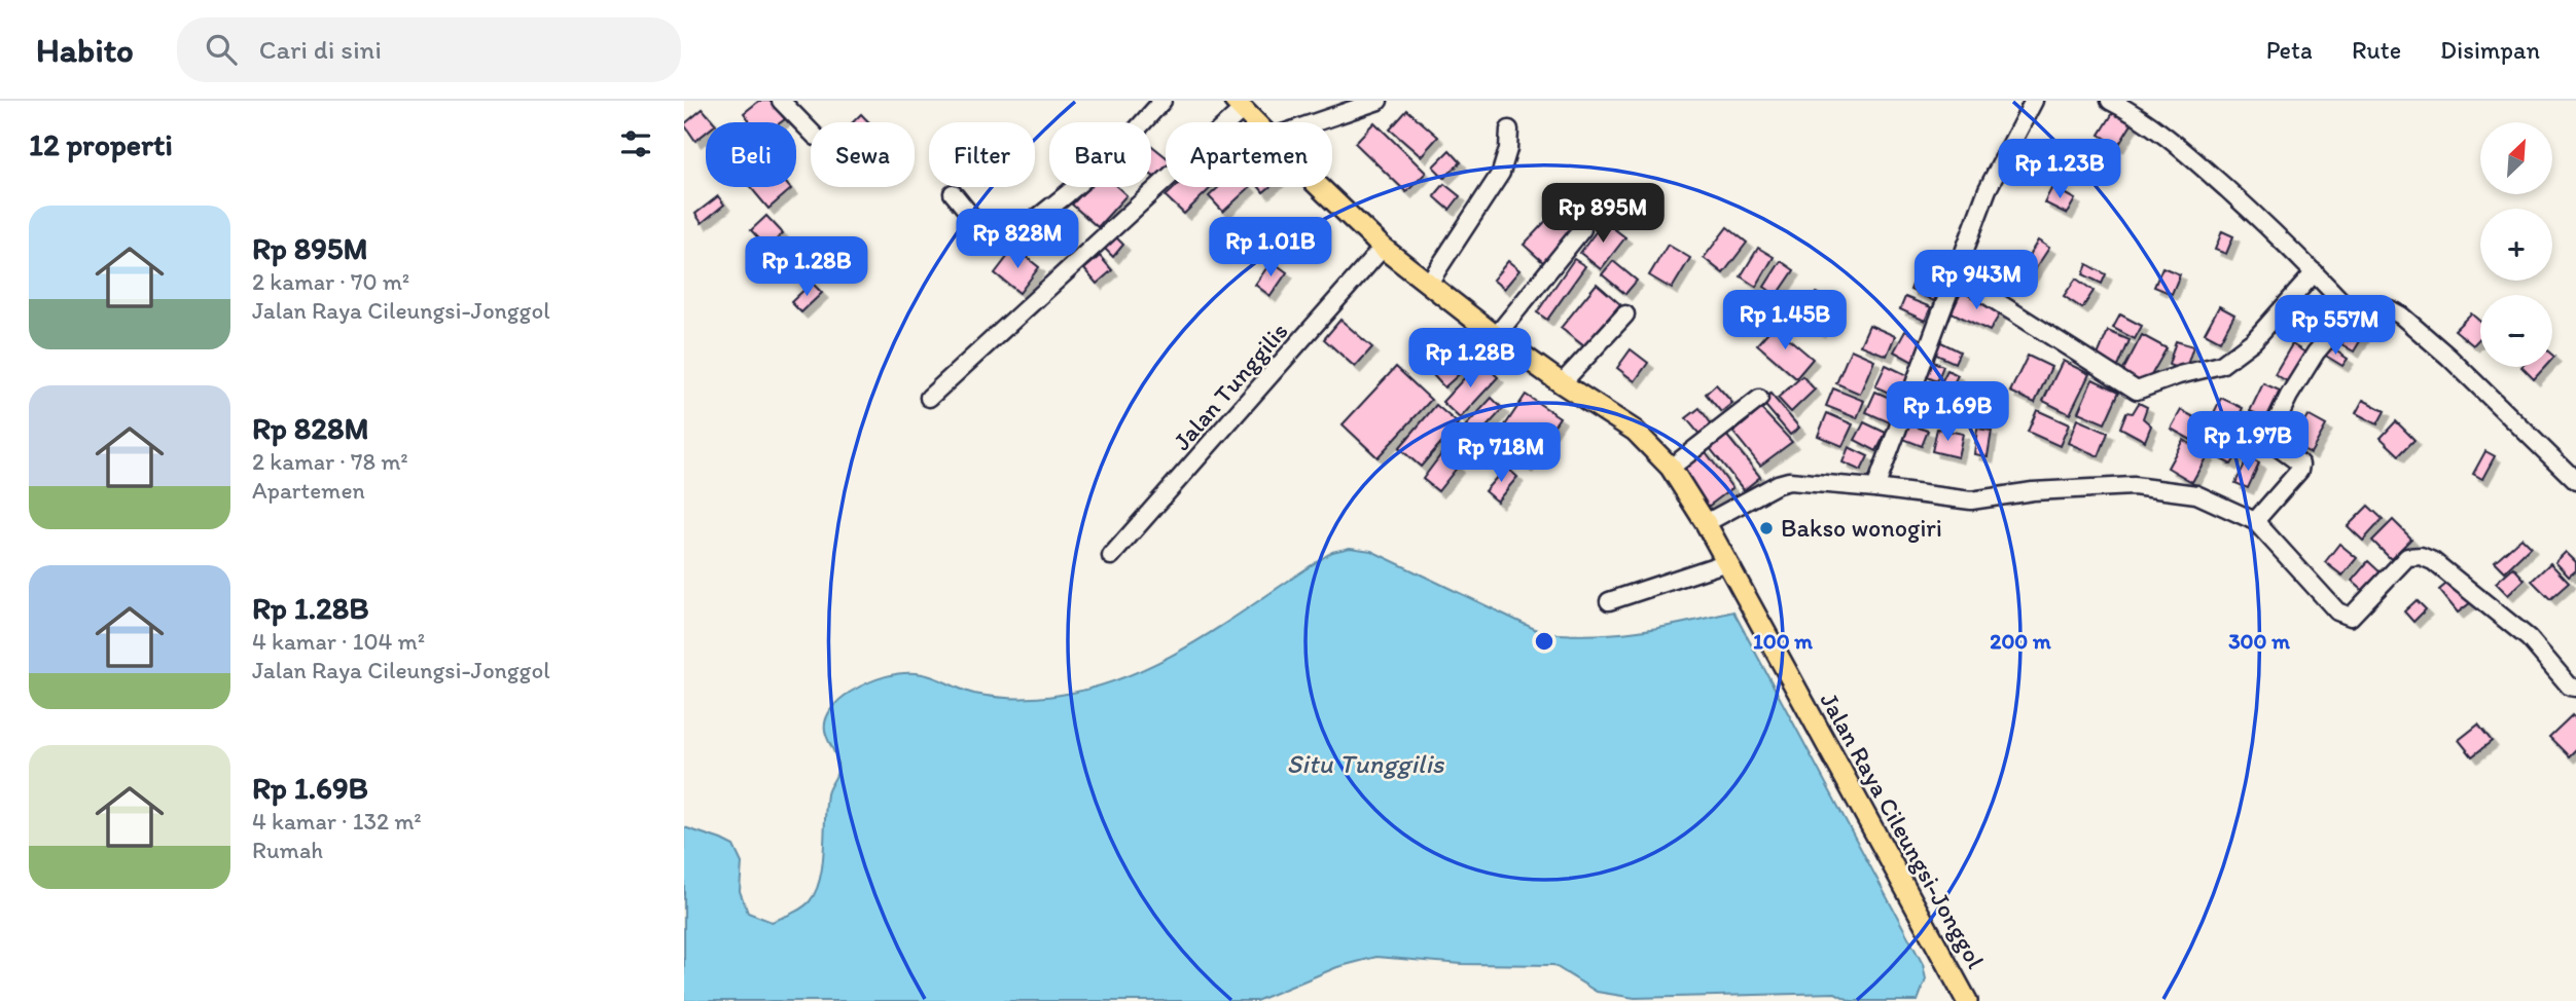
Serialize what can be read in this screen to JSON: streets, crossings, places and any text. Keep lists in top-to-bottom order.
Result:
{
  "streets": {
    "main road": ["Jalan Raya Cileungsi-Jonggol"],
    "street": ["Jalan Tunggilis"]
  },
  "crossings": [
    ["Jalan Tunggilis", "Jalan Raya Cileungsi-Jonggol"]
  ],
  "water": ["Situ Tunggilis"],
  "places": ["Bakso wonogiri"],
  "north": "top right",
  "page": {
    "header": "Habito",
    "search": "Cari di sini",
    "nav": ["Peta", "Rute", "Disimpan"],
    "heading": "12 properti",
    "map_buttons": ["+", "−"],
    "chip": [
      "Beli",
      "Sewa",
      "Filter",
      "Baru",
      "Apartemen"
    ],
    "price": [
      "Rp 1.23B",
      "Rp 895M",
      "Rp 828M",
      "Rp 1.01B",
      "Rp 1.28B",
      "Rp 943M",
      "Rp 1.45B",
      "Rp 557M",
      "Rp 1.28B",
      "Rp 1.69B",
      "Rp 1.97B",
      "Rp 718M"
    ],
    "list": [
      {
        "name": "Rp 895M",
        "note": "2 kamar · 70 m² · Jalan Raya Cileungsi-Jonggol"
      },
      {
        "name": "Rp 828M",
        "note": "2 kamar · 78 m² · Apartemen"
      },
      {
        "name": "Rp 1.28B",
        "note": "4 kamar · 104 m² · Jalan Raya Cileungsi-Jonggol"
      },
      {
        "name": "Rp 1.69B",
        "note": "4 kamar · 132 m² · Rumah"
      }
    ]
  },
  "rings": ["100 m", "200 m", "300 m"]
}
